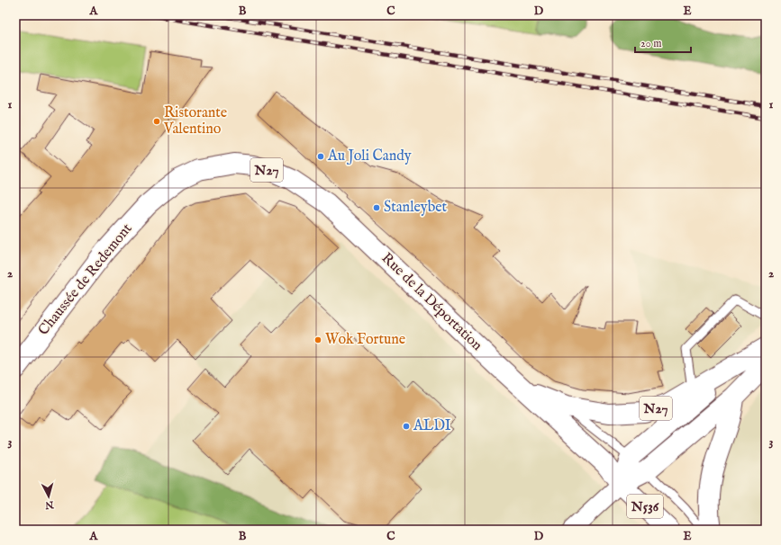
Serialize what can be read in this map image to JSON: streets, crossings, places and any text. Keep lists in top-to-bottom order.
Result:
{
  "streets": {
    "main road": [
      "N27",
      "Chaussée de Redemont",
      "Rue de la Déportation",
      "N536"
    ]
  },
  "crossings": [
    ["N27", "Rue de la Déportation"],
    ["Chaussée de Redemont", "Rue de la Déportation"]
  ],
  "places": [
    "Ristorante Valentino",
    "Au Joli Candy",
    "Stanleybet",
    "Wok Fortune",
    "ALDI"
  ],
  "scale_bar": "20 m",
  "north": "bottom",
  "grid": {
    "columns": [
      "A",
      "B",
      "C",
      "D",
      "E"
    ],
    "rows": ["1", "2", "3"]
  }
}
